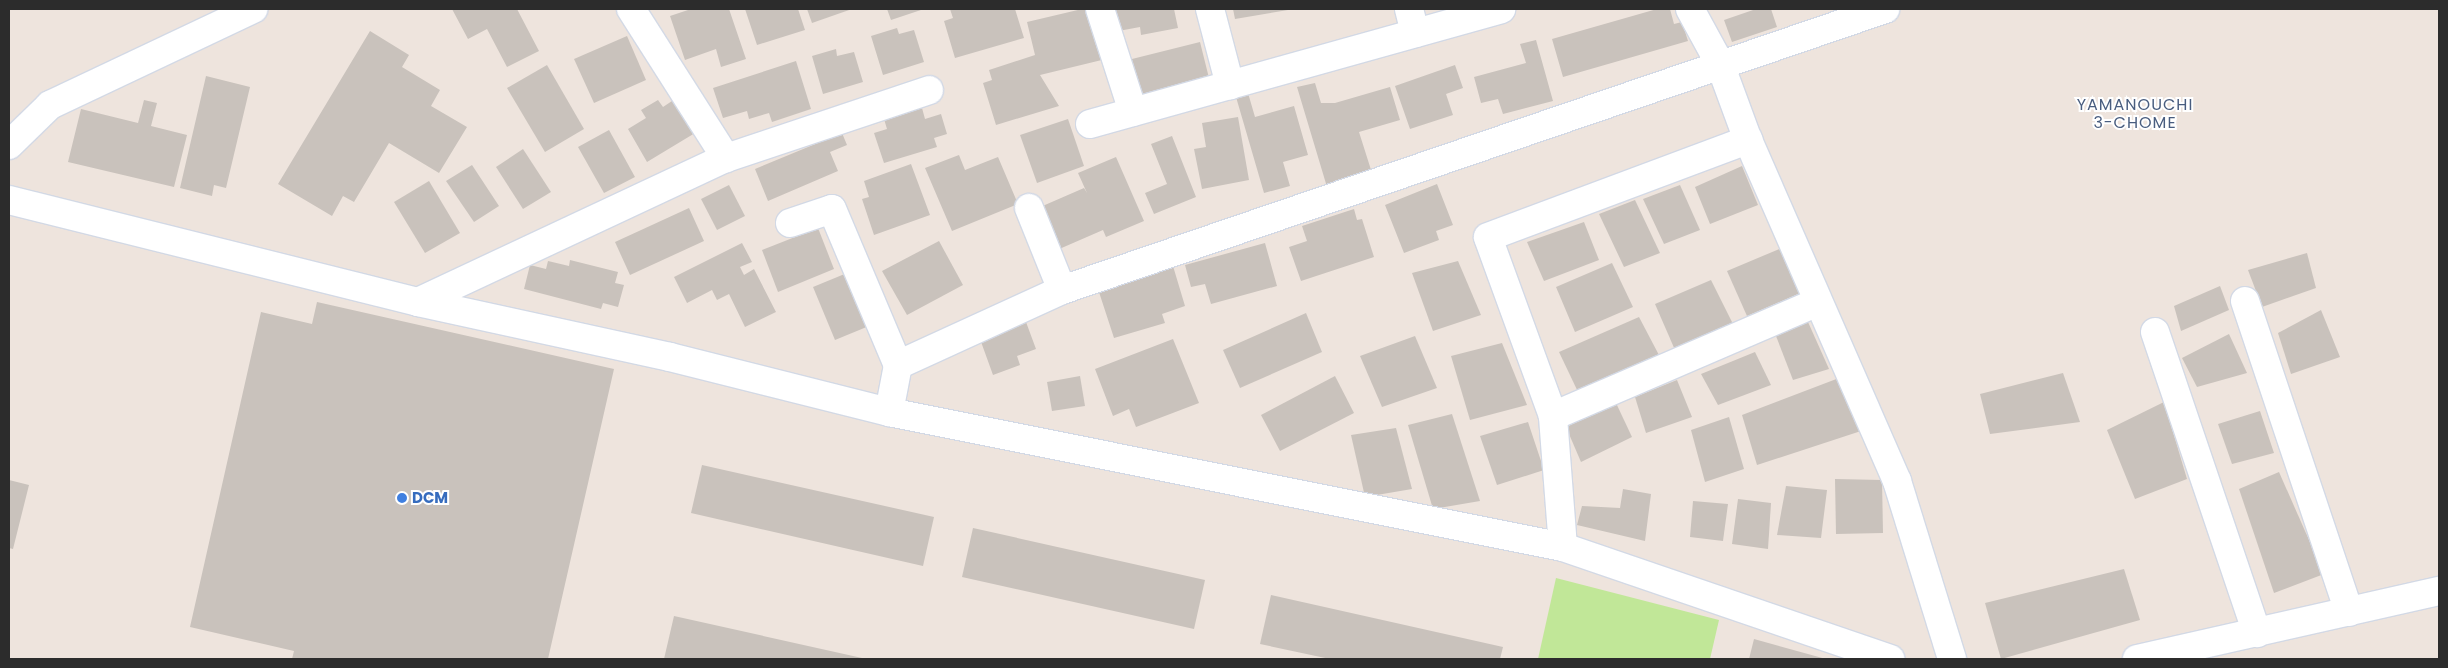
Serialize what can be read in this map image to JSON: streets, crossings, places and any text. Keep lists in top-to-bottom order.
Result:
{
  "districts": ["YAMANOUCHI 3-CHOME"],
  "places": ["DCM"]
}
